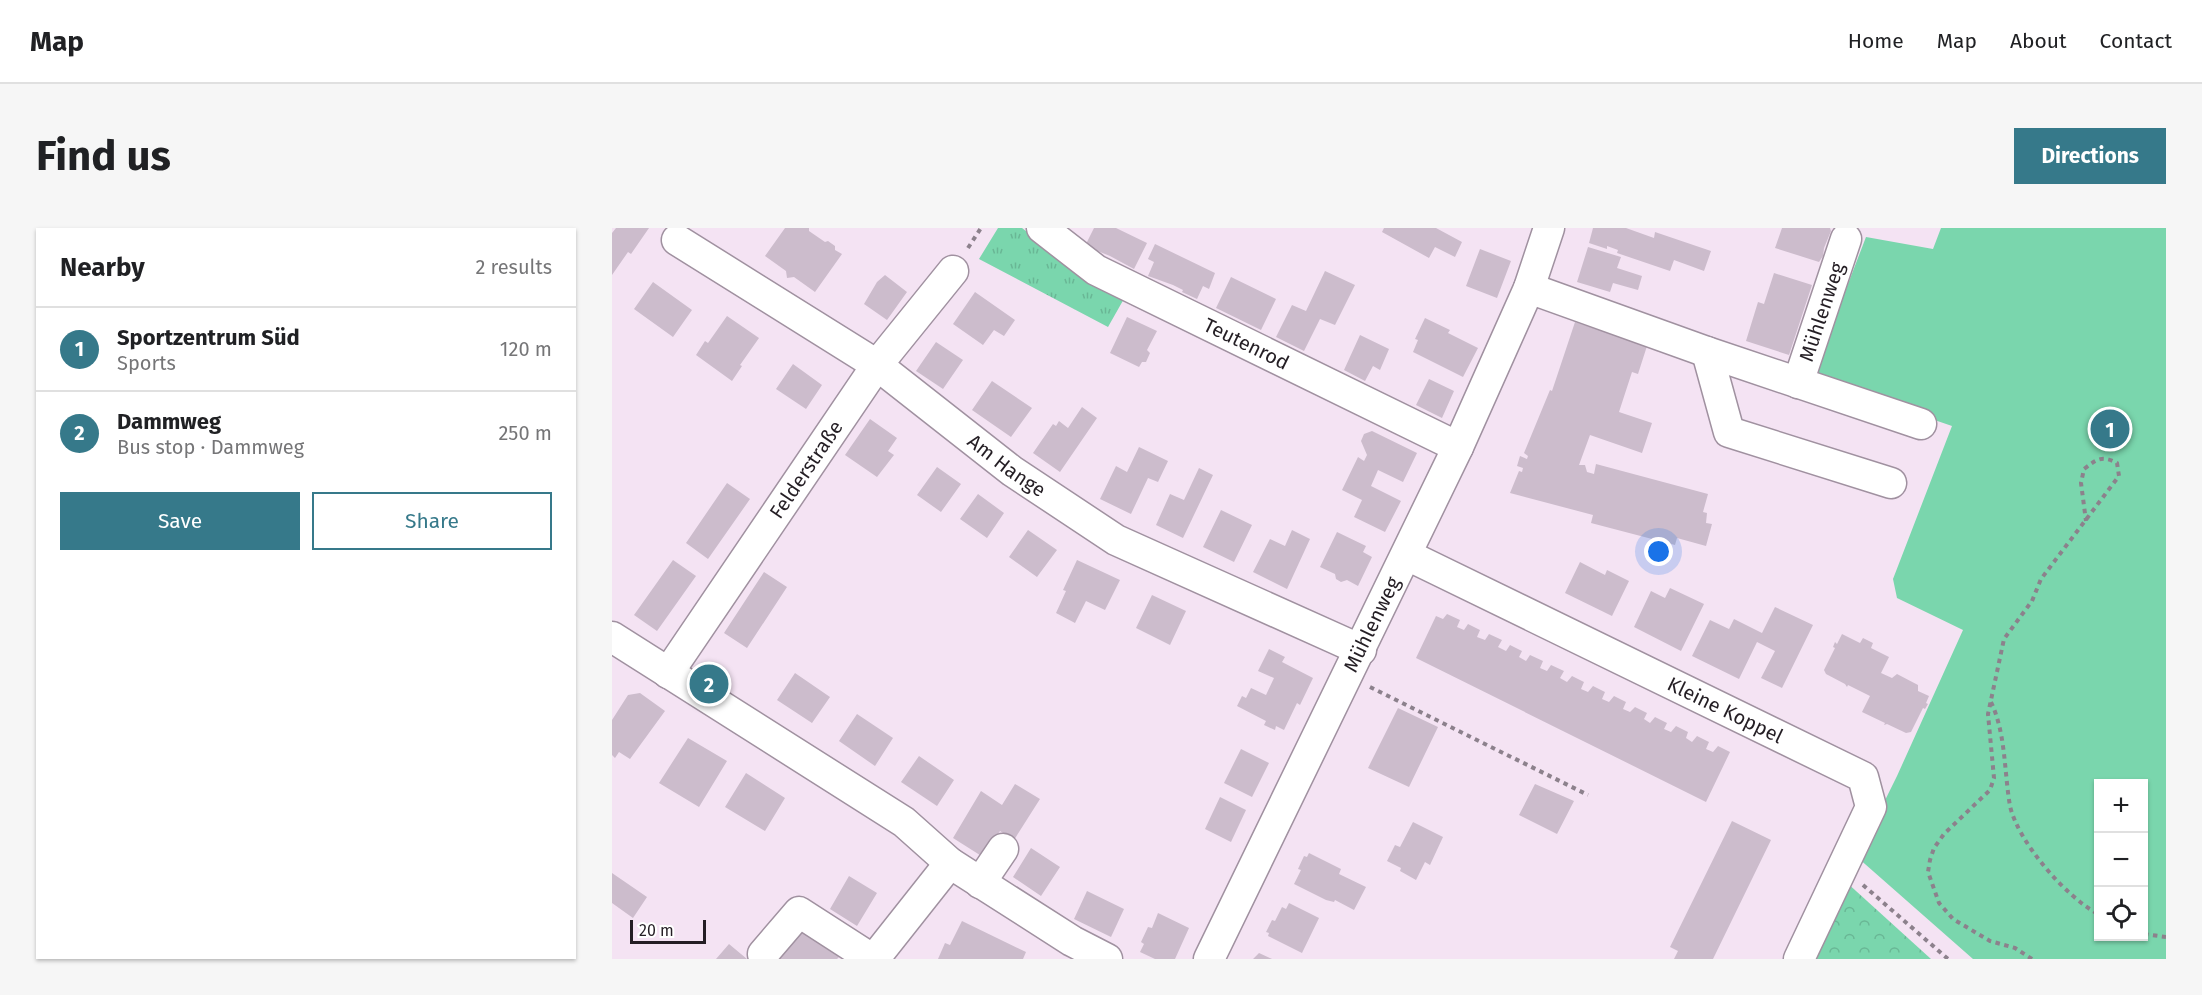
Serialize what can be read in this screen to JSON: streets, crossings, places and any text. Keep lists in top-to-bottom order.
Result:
{
  "streets": {
    "street": [
      "Mühlenweg",
      "Teutenrod",
      "Am Hange",
      "Felderstraße",
      "Kleine Koppel"
    ]
  },
  "crossings": [
    ["Mühlenweg", "Teutenrod"],
    ["Mühlenweg", "Am Hange"],
    ["Mühlenweg", "Kleine Koppel"],
    ["Am Hange", "Felderstraße"]
  ],
  "scale_bar": "20 m",
  "page": {
    "header": "Map",
    "nav": [
      "Home",
      "Map",
      "About",
      "Contact"
    ],
    "buttons": [
      "Directions",
      ["Save", "Share"]
    ],
    "title": "Find us",
    "heading": ["Nearby", "2 results"],
    "list": [
      {
        "mark": "1",
        "name": "Sportzentrum Süd",
        "note": "Sports",
        "value": "120 m"
      },
      {
        "mark": "2",
        "name": "Dammweg",
        "note": "Bus stop · Dammweg",
        "value": "250 m"
      }
    ],
    "pins": ["1", "2"],
    "map_buttons": ["+", "−"],
    "scale": "20 m"
  }
}
